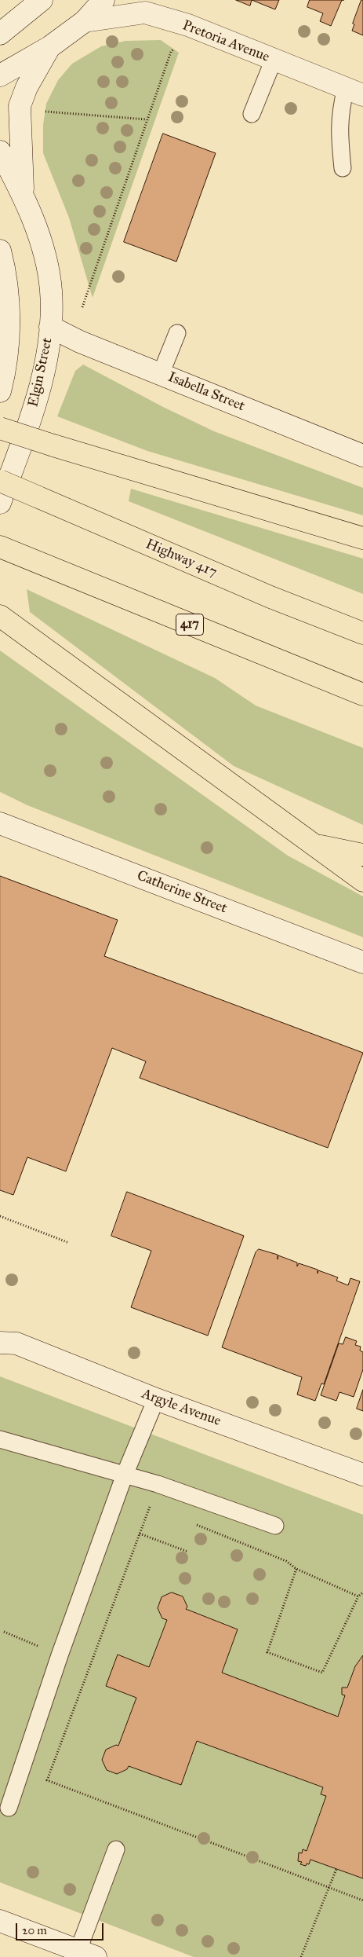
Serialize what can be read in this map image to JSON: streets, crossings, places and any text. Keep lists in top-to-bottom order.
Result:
{
  "streets": {
    "highway": ["Highway 417", "417"],
    "main road": [
      "Pretoria Avenue",
      "Elgin Street",
      "Isabella Street",
      "Catherine Street",
      "Argyle Avenue"
    ]
  },
  "crossings": [
    ["Elgin Street", "Isabella Street"]
  ],
  "scale_bar": "20 m"
}
